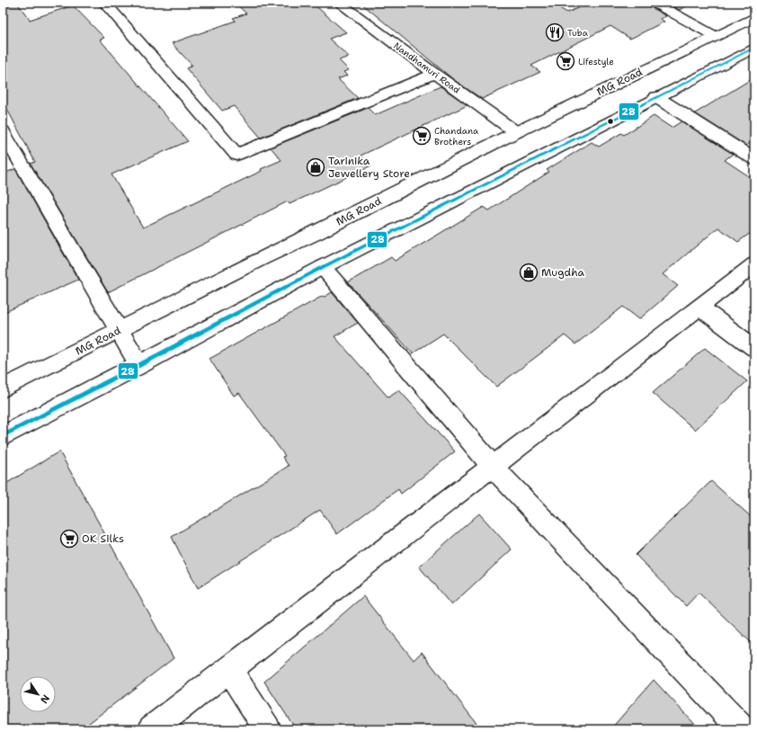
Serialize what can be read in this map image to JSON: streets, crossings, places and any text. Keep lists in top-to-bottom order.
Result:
{
  "streets": {
    "street": ["Nandhamuri Road", "MG Road"]
  },
  "crossings": [
    ["Nandhamuri Road", "MG Road"]
  ],
  "places": {
    "restaurant": ["Tuba"],
    "supermarket": ["Lifestyle", "Chandana Brothers", "OK Silks"],
    "shop": ["Tarinika Jewellery Store", "Mugdha"]
  },
  "lines": ["transit line 28"],
  "north": "bottom right"
}
